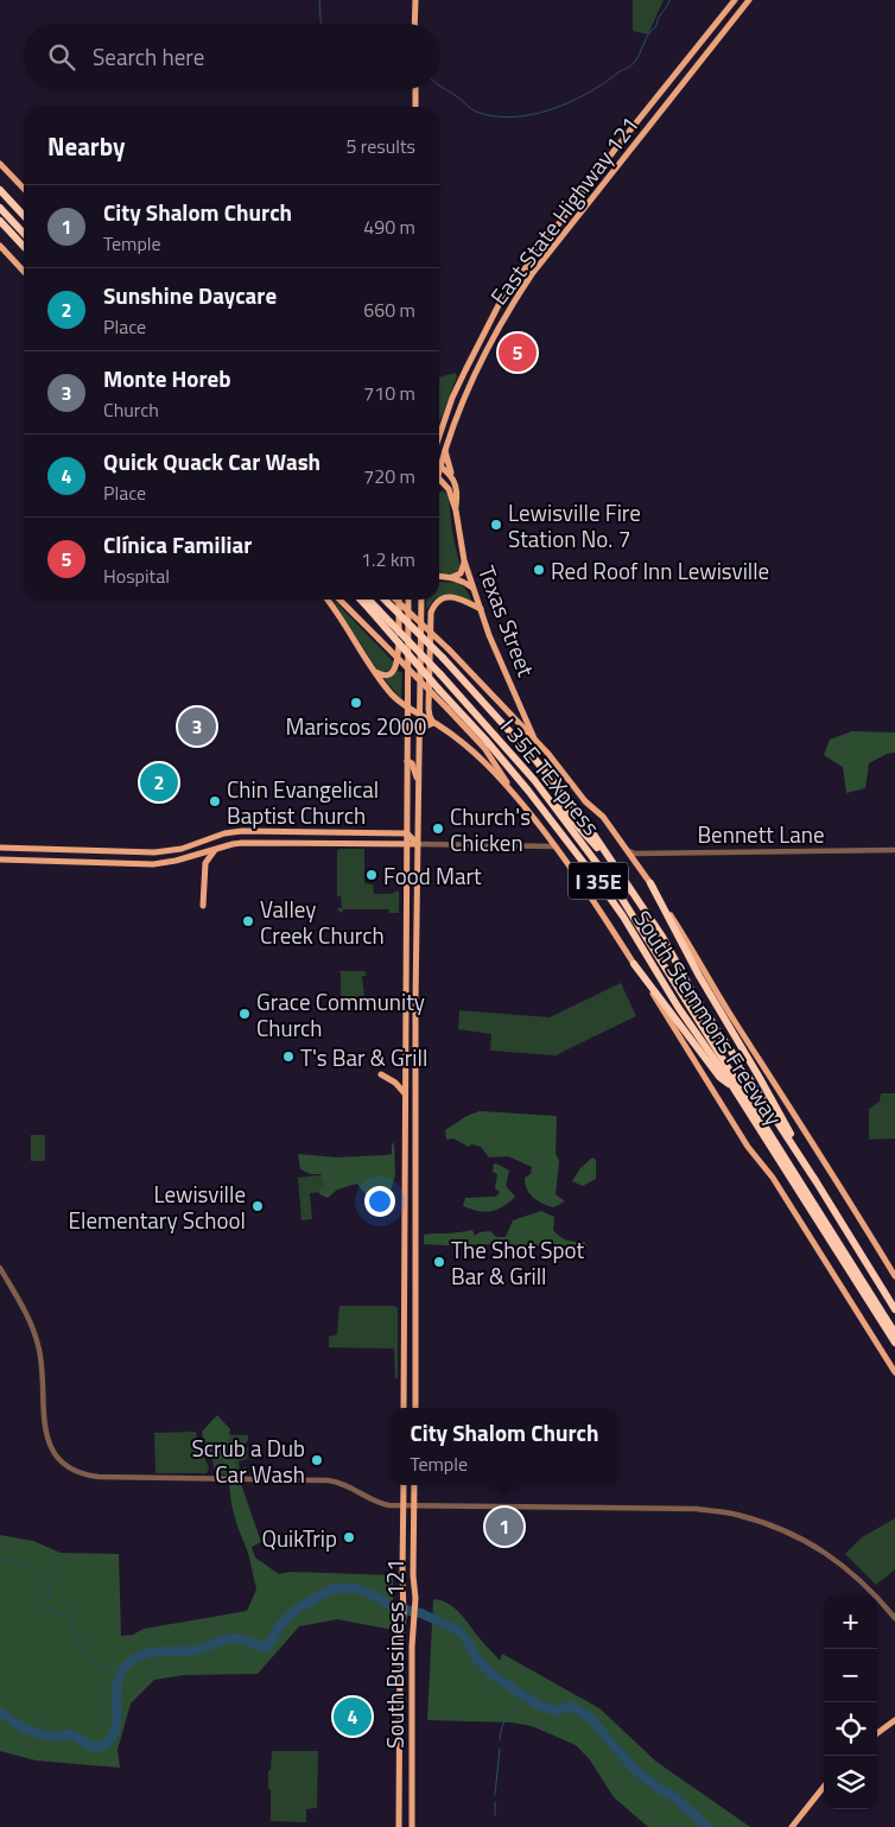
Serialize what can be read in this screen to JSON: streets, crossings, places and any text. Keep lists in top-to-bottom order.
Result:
{
  "streets": {
    "highway": ["I 35E TEXpress", "I 35E", "South Stemmons Freeway"],
    "main road": ["East State Highway 121", "Texas Street", "South Business 121"],
    "street": ["Bennett Lane"]
  },
  "crossings": [
    ["East State Highway 121", "Texas Street"],
    ["Texas Street", "South Stemmons Freeway"],
    ["I 35E TEXpress", "South Stemmons Freeway"],
    ["Bennett Lane", "South Stemmons Freeway"]
  ],
  "places": [
    "Lewisville Fire Station No. 7",
    "Red Roof Inn Lewisville",
    "Mariscos 2000",
    "Chin Evangelical Baptist Church",
    "Church's Chicken",
    "Food Mart",
    "Valley Creek Church",
    "Grace Community Church",
    "T's Bar & Grill",
    "Lewisville Elementary School",
    "The Shot Spot Bar & Grill",
    "Scrub a Dub Car Wash",
    "QuikTrip"
  ],
  "page": {
    "search": "Search here",
    "heading": ["Nearby", "5 results"],
    "list": [
      {
        "mark": "1",
        "name": "City Shalom Church",
        "note": "Temple",
        "value": "490 m"
      },
      {
        "mark": "2",
        "name": "Sunshine Daycare",
        "note": "Place",
        "value": "660 m"
      },
      {
        "mark": "3",
        "name": "Monte Horeb",
        "note": "Church",
        "value": "710 m"
      },
      {
        "mark": "4",
        "name": "Quick Quack Car Wash",
        "note": "Place",
        "value": "720 m"
      },
      {
        "mark": "5",
        "name": "Clínica Familiar",
        "note": "Hospital",
        "value": "1.2 km"
      }
    ],
    "pins": [
      "5",
      "3",
      "2",
      "1",
      "4"
    ],
    "popup": ["City Shalom Church", "Temple"],
    "map_buttons": ["+", "−"]
  }
}
